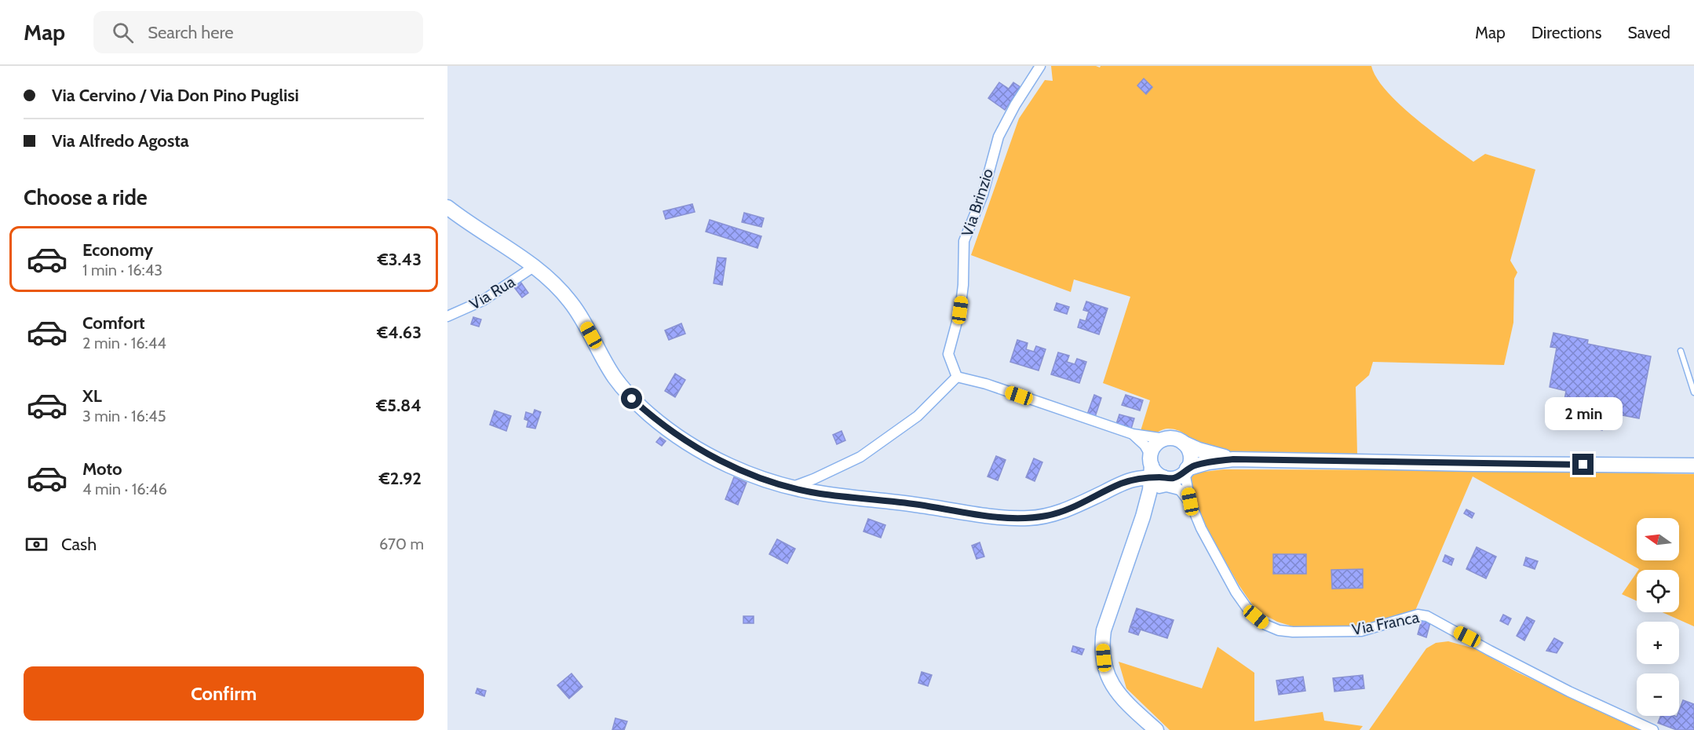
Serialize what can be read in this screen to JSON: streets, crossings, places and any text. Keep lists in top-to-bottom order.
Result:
{
  "streets": {
    "street": ["Via Brinzio", "Via Rua", "Via Franca"]
  },
  "north": "left",
  "page": {
    "header": "Map",
    "search": "Search here",
    "nav": ["Map", "Directions", "Saved"],
    "banner": ["Via Cervino / Via Don Pino Puglisi", "Via Alfredo Agosta"],
    "heading": "Choose a ride",
    "list": [
      {
        "name": "Economy",
        "note": "1 min · 16:43",
        "value": "€3.43"
      },
      {
        "name": "Comfort",
        "note": "2 min · 16:44",
        "value": "€4.63"
      },
      {
        "name": "XL",
        "note": "3 min · 16:45",
        "value": "€5.84"
      },
      {
        "name": "Moto",
        "note": "4 min · 16:46",
        "value": "€2.92"
      }
    ],
    "bubble": "2 min",
    "pay": ["Cash", "670 m"],
    "map_buttons": ["+", "−"],
    "buttons": "Confirm"
  }
}
